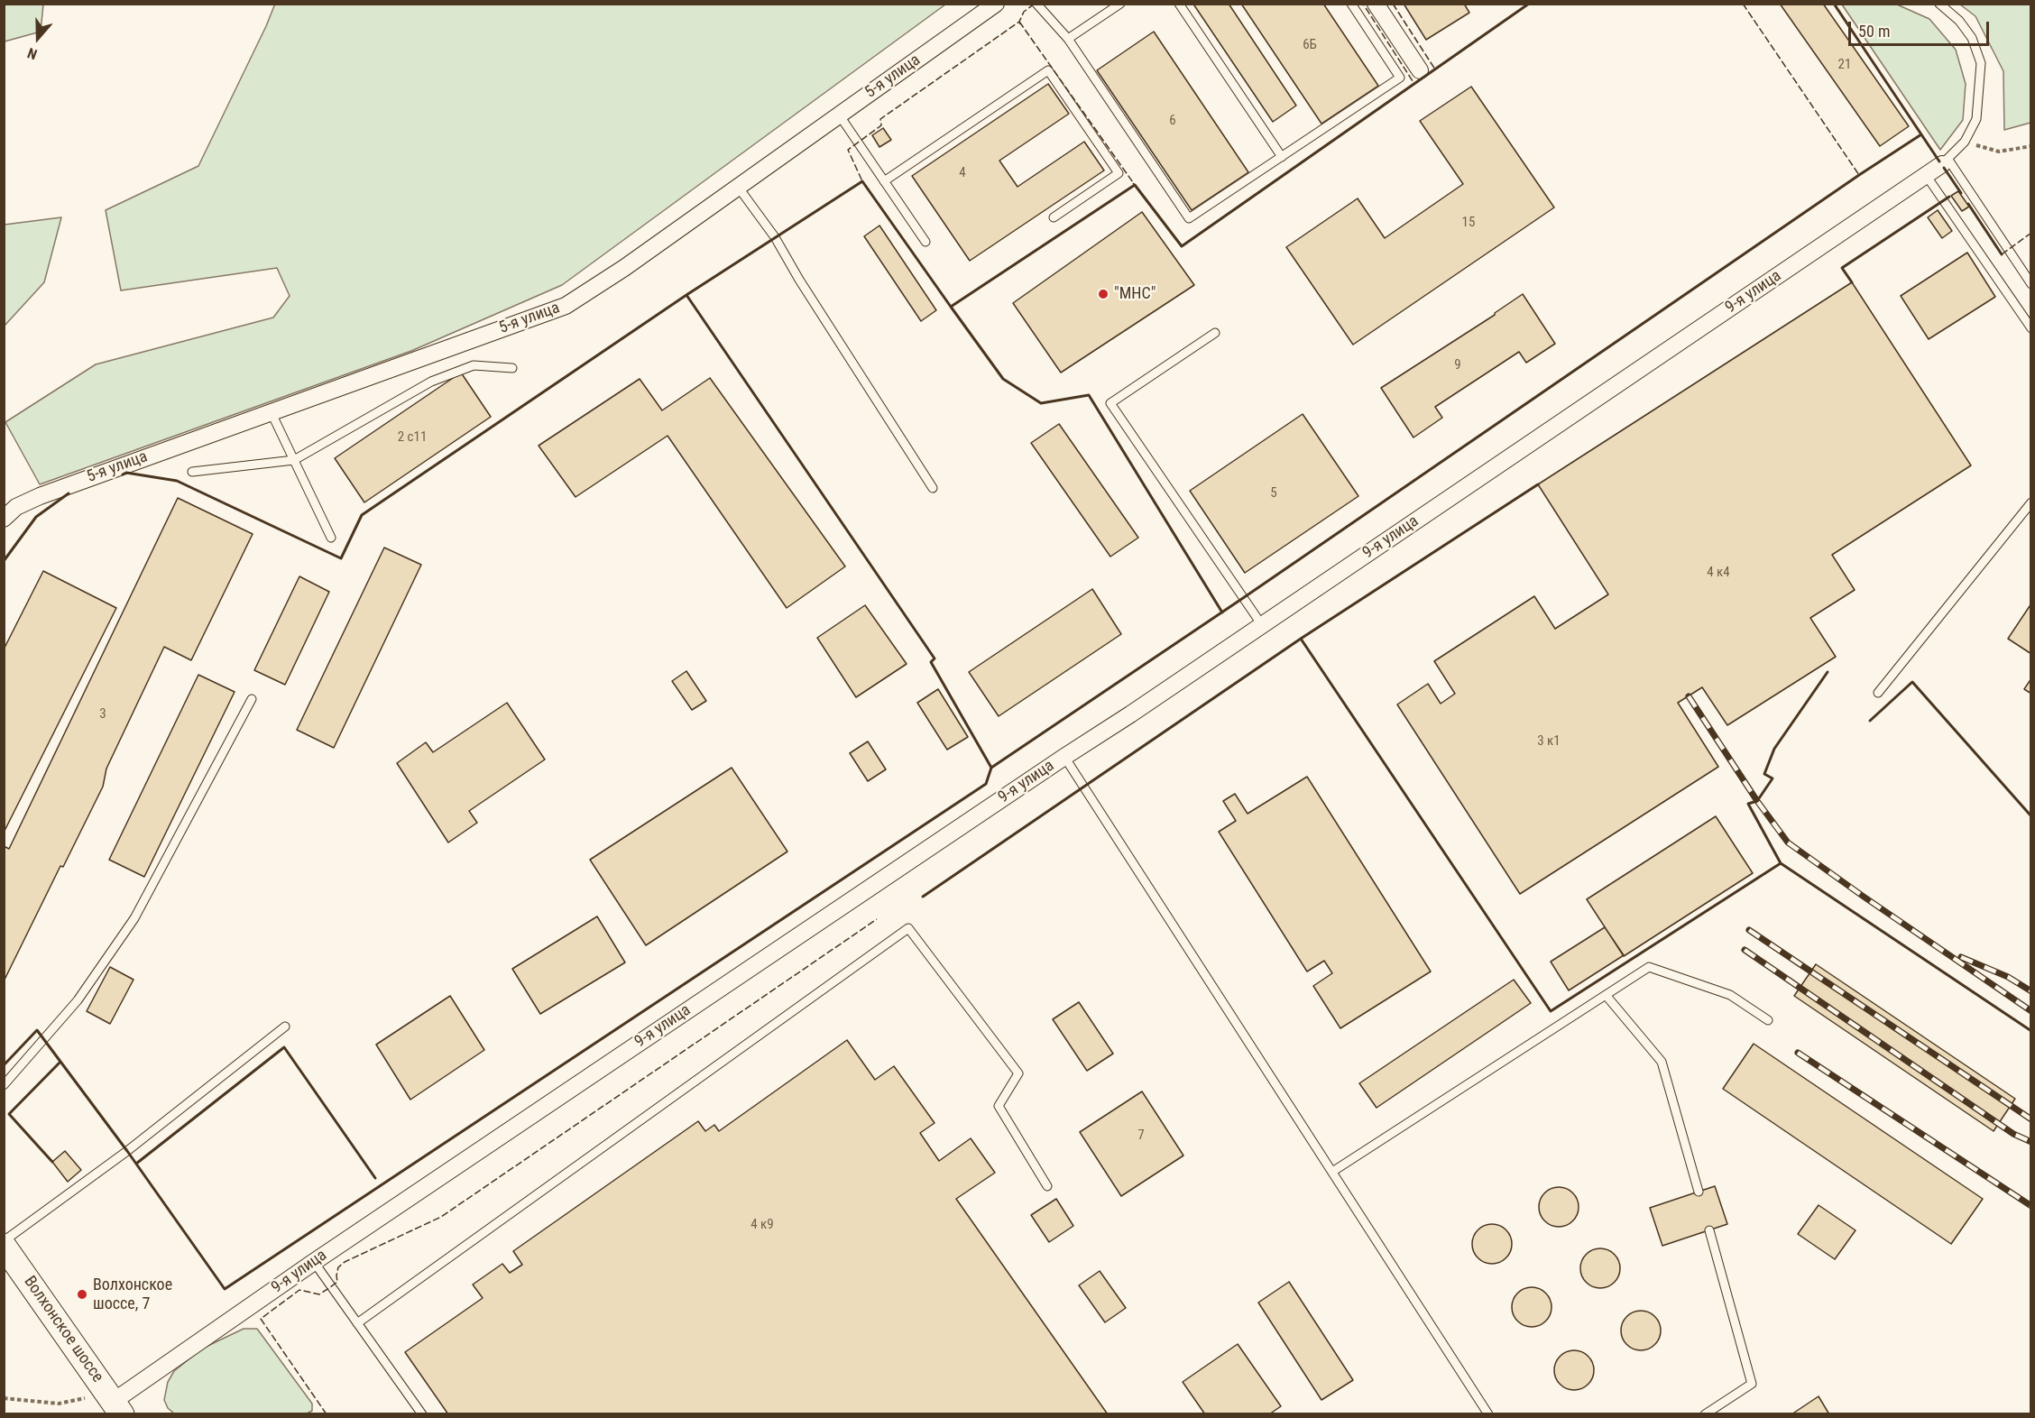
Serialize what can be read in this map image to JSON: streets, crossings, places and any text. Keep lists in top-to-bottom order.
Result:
{
  "streets": {
    "main road": ["Волхонское шоссе"],
    "street": ["5-я улица", "9-я улица"]
  },
  "crossings": [
    ["9-я улица", "Волхонское шоссе"]
  ],
  "places": ["\"МНС\"", "Волхонское шоссе, 7"],
  "house_numbers": [
    "6Б",
    "21",
    "6",
    "4",
    "15",
    "9",
    "2 с11",
    "5",
    "4 к4",
    "3",
    "3 к1",
    "7",
    "4 к9"
  ],
  "scale_bar": "50 m",
  "north": "bottom"
}
